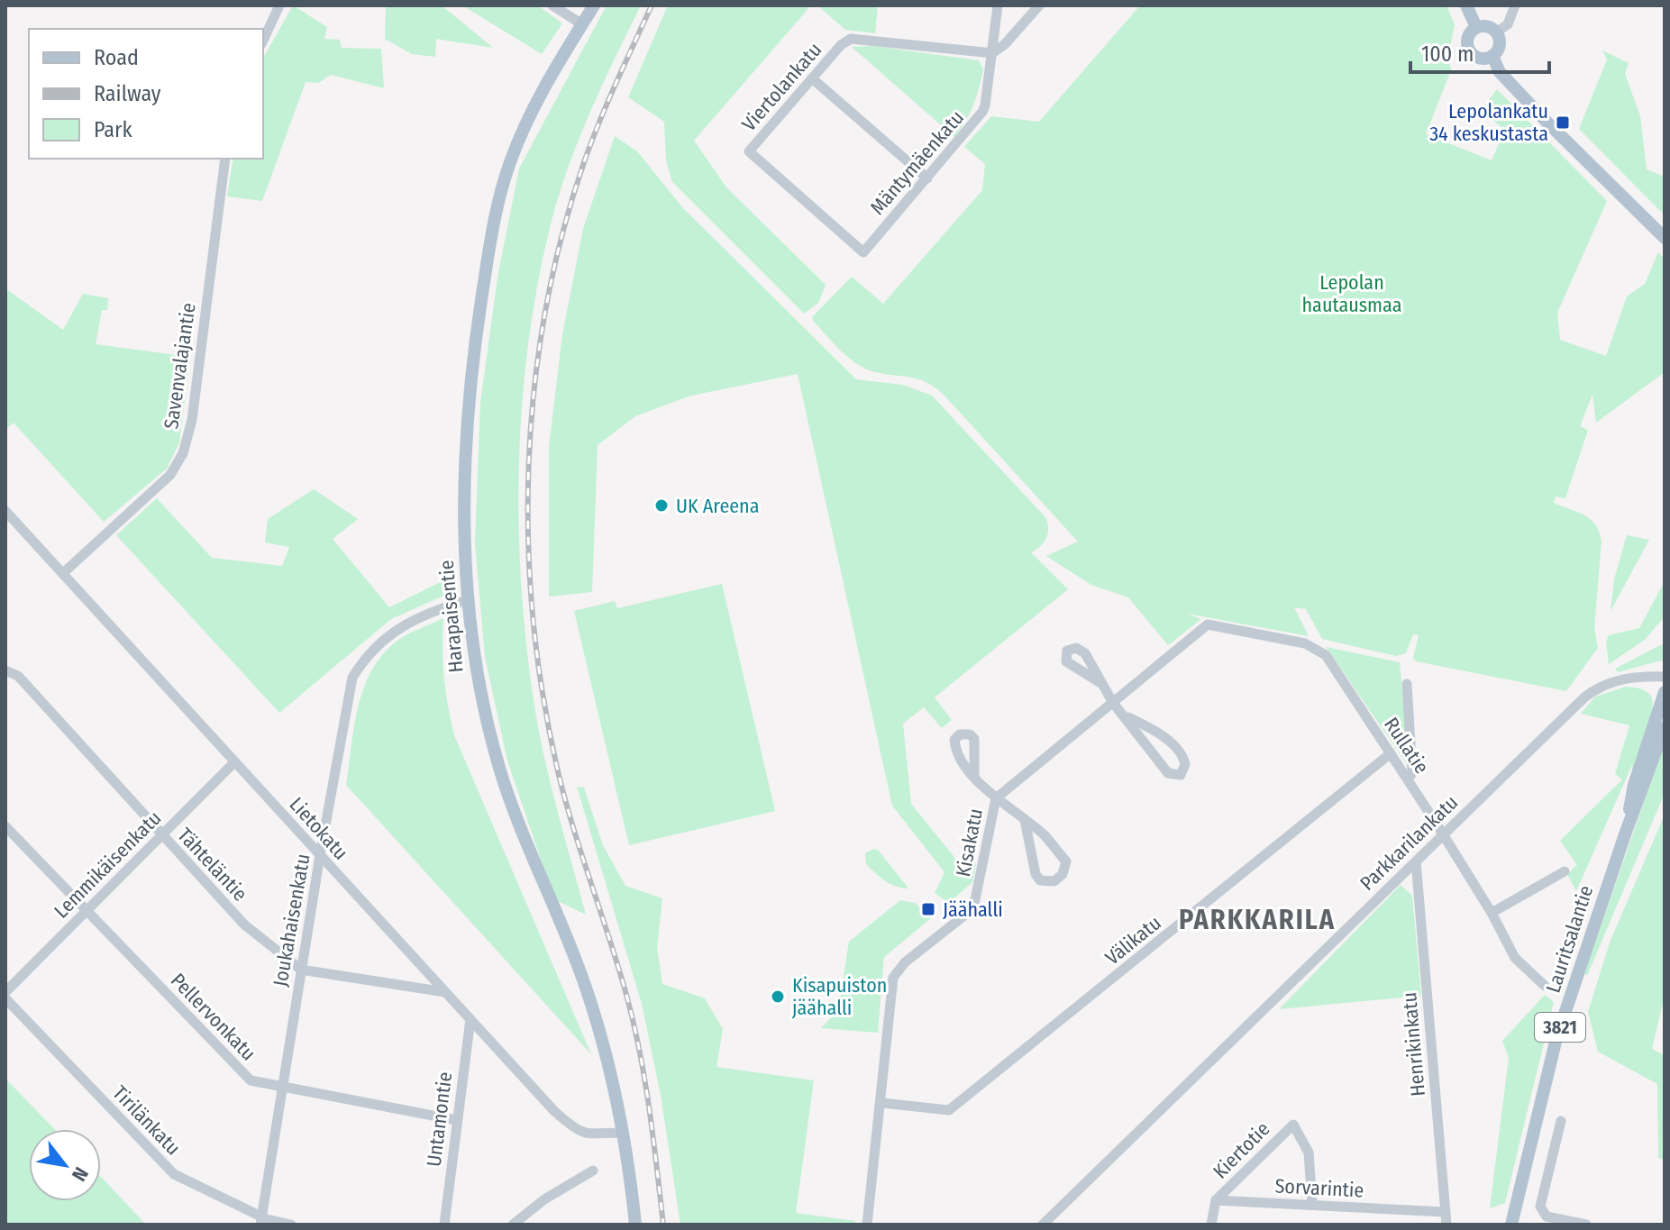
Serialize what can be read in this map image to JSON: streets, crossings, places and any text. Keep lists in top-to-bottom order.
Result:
{
  "streets": {
    "main road": ["Harapaisentie", "Lauritsalantie", "3821"],
    "street": [
      "Viertolankatu",
      "Mäntymäenkatu",
      "Savenvalajantie",
      "Rullatie",
      "Lietokatu",
      "Kisakatu",
      "Parkkarilankatu",
      "Lemmikäisenkatu",
      "Tähteläntie",
      "Joukahaisenkatu",
      "Välikatu",
      "Pellervonkatu",
      "Henrikinkatu",
      "Untamontie",
      "Tirilänkatu",
      "Kiertotie",
      "Sorvarintie"
    ]
  },
  "crossings": [
    ["Viertolankatu", "Mäntymäenkatu"],
    ["Savenvalajantie", "Lietokatu"],
    ["Harapaisentie", "Lietokatu"],
    ["Harapaisentie", "Joukahaisenkatu"],
    ["Rullatie", "Kisakatu"],
    ["Rullatie", "Parkkarilankatu"],
    ["Rullatie", "Välikatu"],
    ["Lietokatu", "Lemmikäisenkatu"],
    ["Lietokatu", "Tähteläntie"],
    ["Lietokatu", "Joukahaisenkatu"],
    ["Lietokatu", "Untamontie"],
    ["Kisakatu", "Välikatu"],
    ["Parkkarilankatu", "Henrikinkatu"],
    ["Lemmikäisenkatu", "Tähteläntie"],
    ["Lemmikäisenkatu", "Pellervonkatu"],
    ["Tähteläntie", "Joukahaisenkatu"],
    ["Joukahaisenkatu", "Pellervonkatu"],
    ["Joukahaisenkatu", "Tirilänkatu"],
    ["Pellervonkatu", "Untamontie"],
    ["Henrikinkatu", "Sorvarintie"],
    ["Kiertotie", "Sorvarintie"]
  ],
  "districts": ["PARKKARILA"],
  "parks": ["Lepolan hautausmaa"],
  "places": {
    "transit": ["Lepolankatu 34 keskustasta", "Jäähalli"],
    "other": ["UK Areena", "Kisapuiston jäähalli"]
  },
  "legend": ["Road", "Railway", "Park"],
  "scale_bar": "100 m",
  "north": "bottom right"
}
